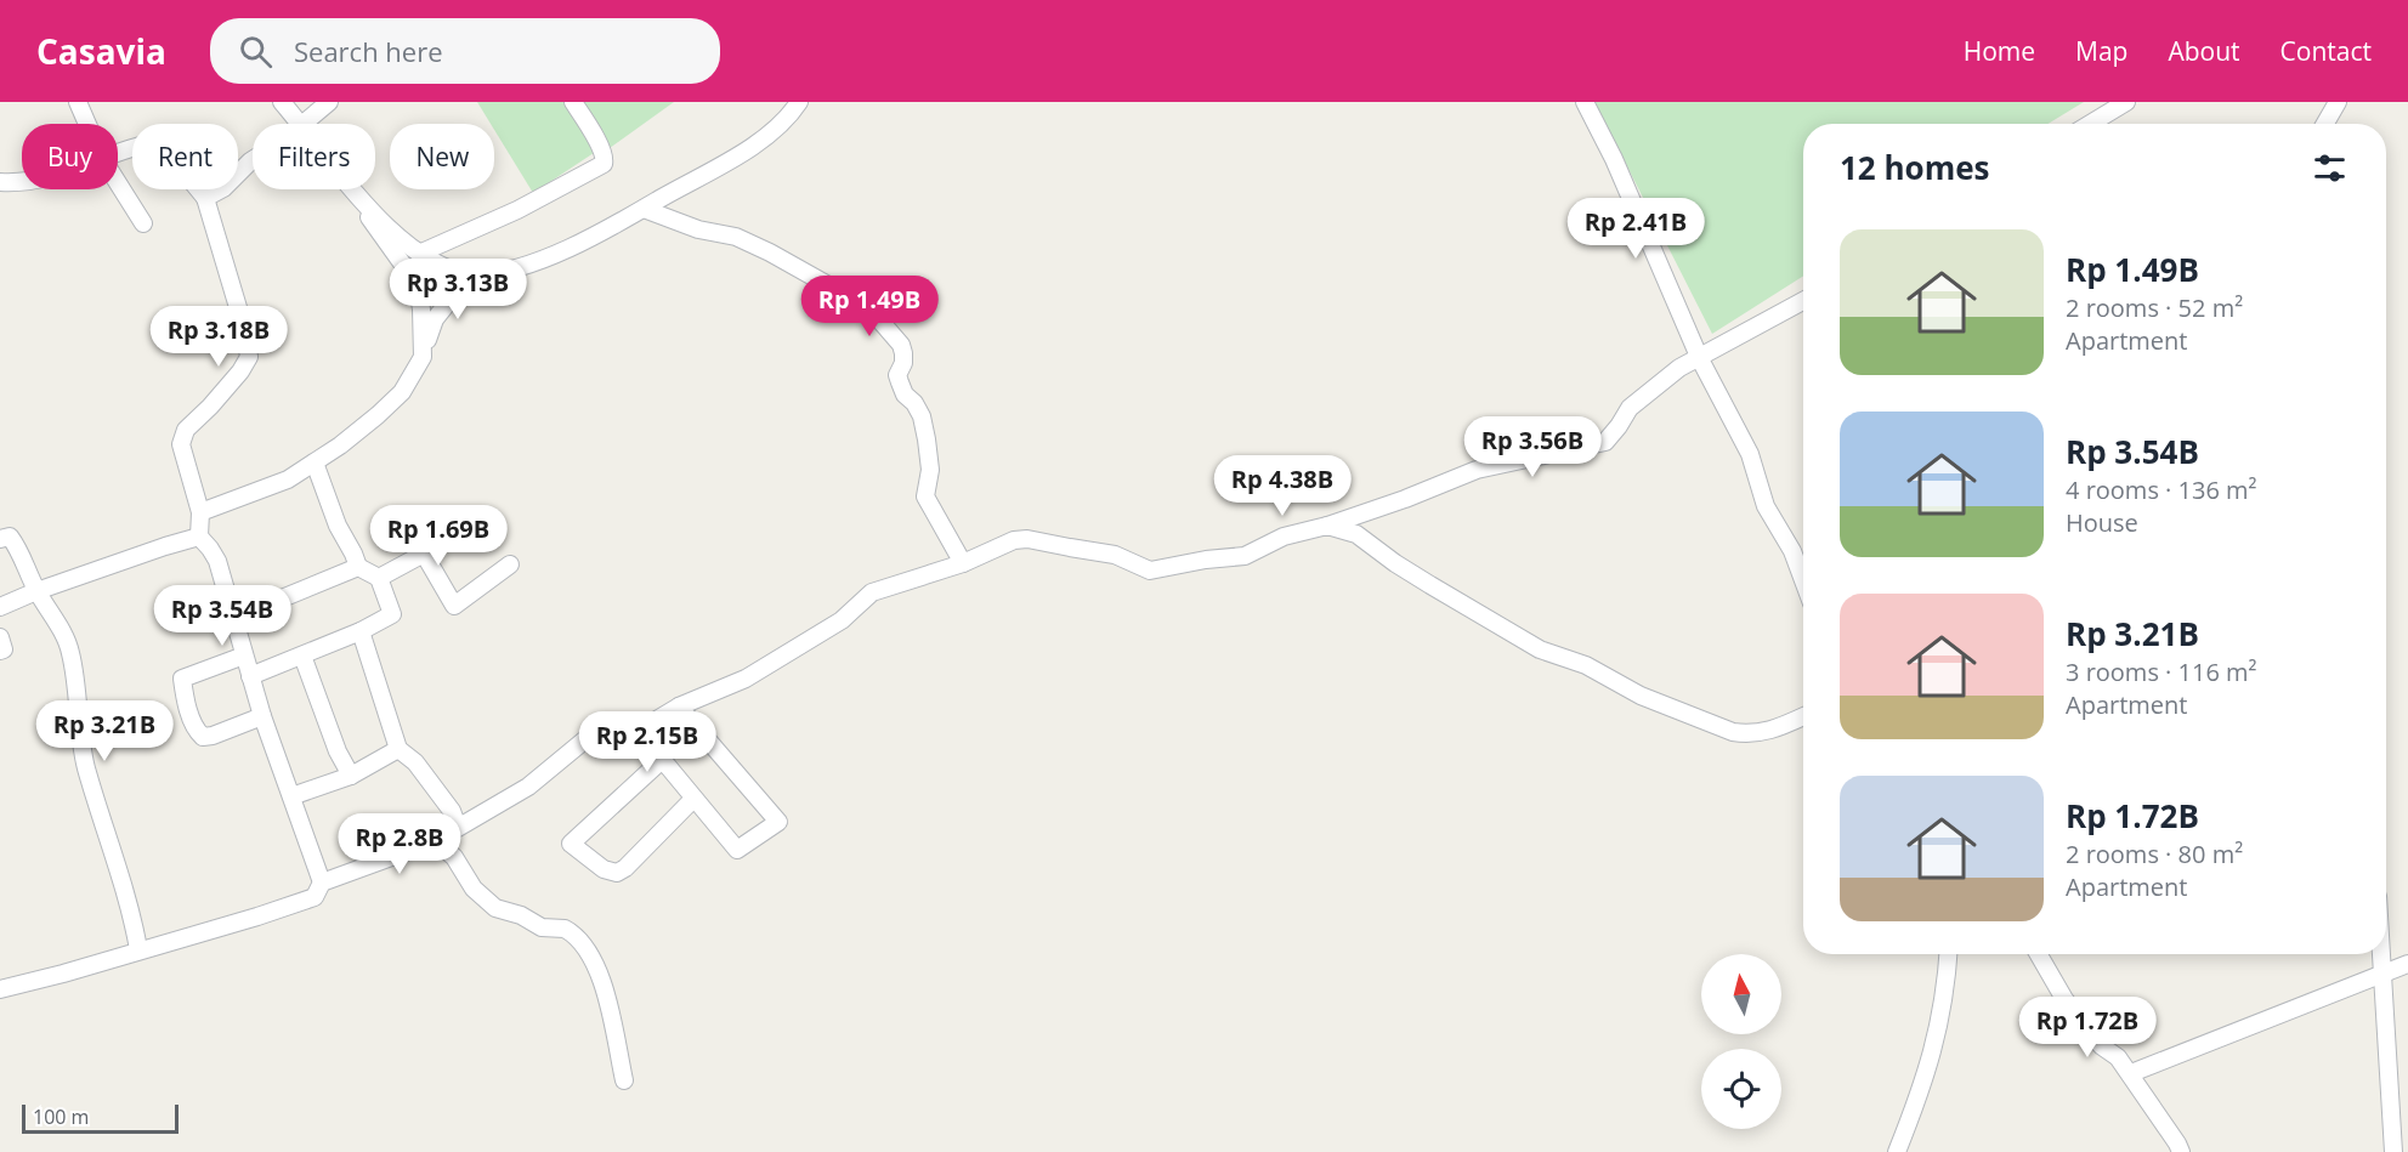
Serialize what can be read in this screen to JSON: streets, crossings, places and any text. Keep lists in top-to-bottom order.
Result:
{
  "scale_bar": "100 m",
  "north": "top",
  "page": {
    "header": "Casavia",
    "search": "Search here",
    "nav": [
      "Home",
      "Map",
      "About",
      "Contact"
    ],
    "chip": [
      "Buy",
      "Rent",
      "Filters",
      "New"
    ],
    "heading": "12 homes",
    "price": [
      "Rp 2.41B",
      "Rp 3.13B",
      "Rp 1.49B",
      "Rp 3.18B",
      "Rp 3.56B",
      "Rp 4.38B",
      "Rp 1.69B",
      "Rp 3.54B",
      "Rp 3.21B",
      "Rp 2.15B",
      "Rp 2.8B",
      "Rp 1.72B"
    ],
    "list": [
      {
        "name": "Rp 1.49B",
        "note": "2 rooms · 52 m² · Apartment"
      },
      {
        "name": "Rp 3.54B",
        "note": "4 rooms · 136 m² · House"
      },
      {
        "name": "Rp 3.21B",
        "note": "3 rooms · 116 m² · Apartment"
      },
      {
        "name": "Rp 1.72B",
        "note": "2 rooms · 80 m² · Apartment"
      }
    ],
    "scale": "100 m"
  }
}
